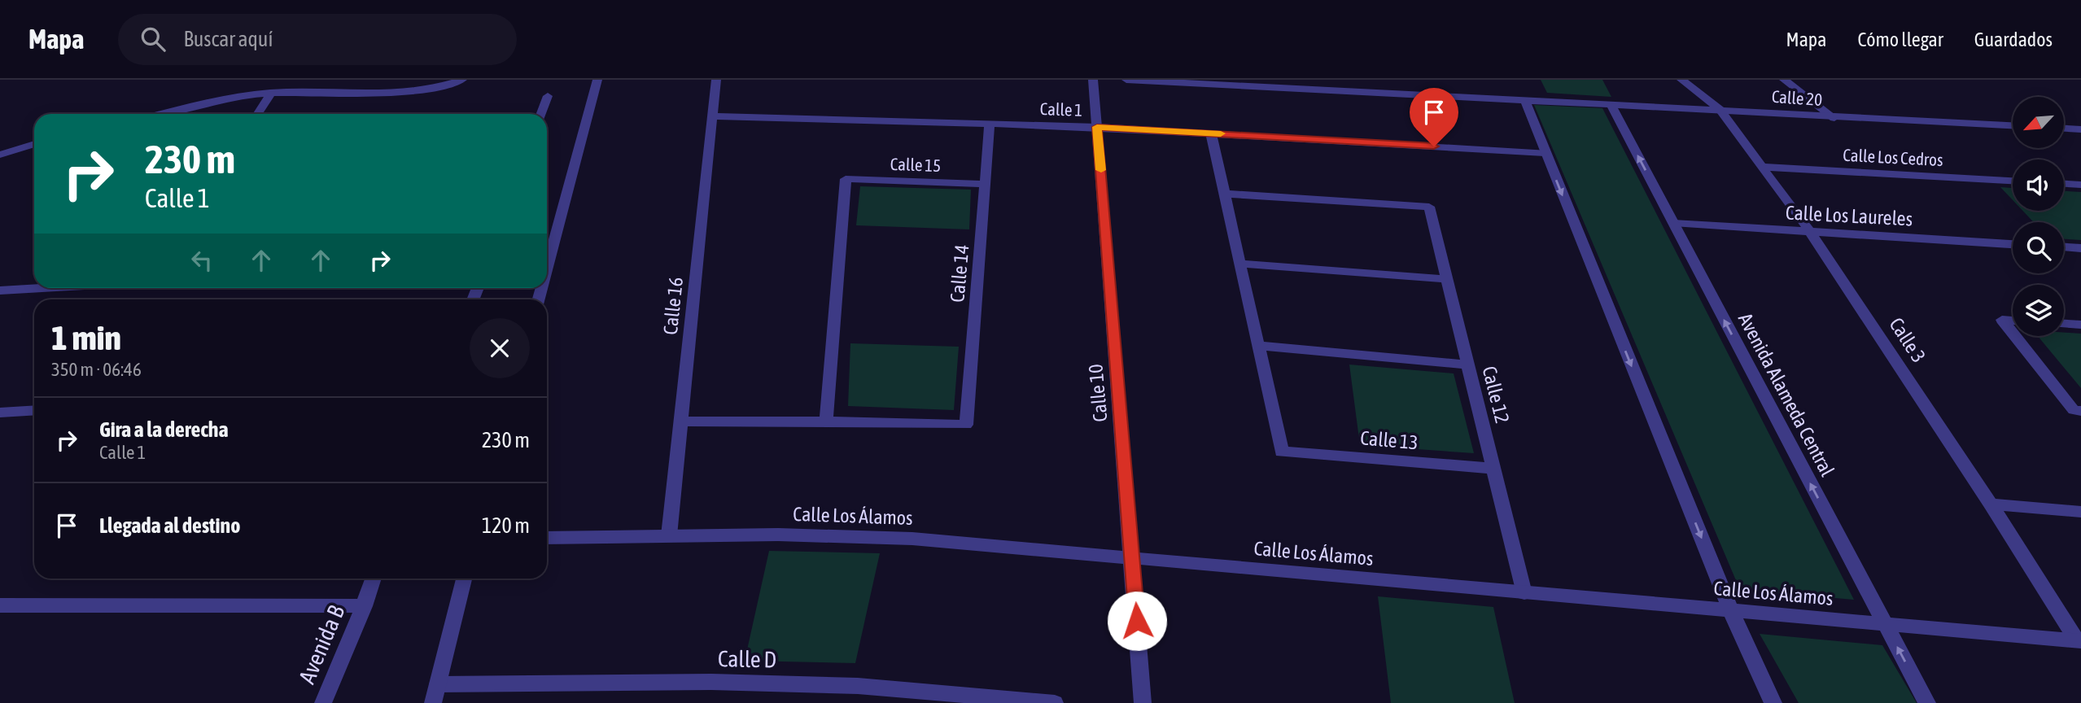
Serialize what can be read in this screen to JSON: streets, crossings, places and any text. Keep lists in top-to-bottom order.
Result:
{
  "streets": {
    "street": [
      "Calle 20",
      "Calle 1",
      "Calle Los Cedros",
      "Calle 15",
      "Calle Los Laureles",
      "Calle 14",
      "Calle 16",
      "Calle 3",
      "Calle 10",
      "Calle 12",
      "Avenida Alameda Central",
      "Calle 13",
      "Calle Los Álamos",
      "Avenida B",
      "Calle D"
    ]
  },
  "crossings": [
    ["Calle 20", "Calle 3"],
    ["Calle 20", "Avenida Alameda Central"],
    ["Calle 1", "Calle 14"],
    ["Calle 1", "Calle 16"],
    ["Calle 1", "Calle 10"],
    ["Calle Los Cedros", "Calle 3"],
    ["Calle 15", "Calle 14"],
    ["Calle Los Laureles", "Calle 3"],
    ["Calle Los Laureles", "Avenida Alameda Central"],
    ["Calle 16", "Calle Los Álamos"],
    ["Calle 3", "Calle Los Álamos"],
    ["Calle 10", "Calle Los Álamos"],
    ["Calle 12", "Calle 13"],
    ["Calle 12", "Calle Los Álamos"],
    ["Avenida Alameda Central", "Calle Los Álamos"]
  ],
  "north": "bottom left",
  "page": {
    "header": "Mapa",
    "search": "Buscar aquí",
    "nav": ["Mapa", "Cómo llegar", "Guardados"],
    "turn": ["230 m", "Calle 1"],
    "heading": ["1 min", "350 m · 06:46"],
    "list": [
      {
        "name": "Gira a la derecha",
        "note": "Calle 1",
        "value": "230 m"
      },
      {
        "name": "Llegada al destino",
        "value": "120 m"
      }
    ]
  }
}
